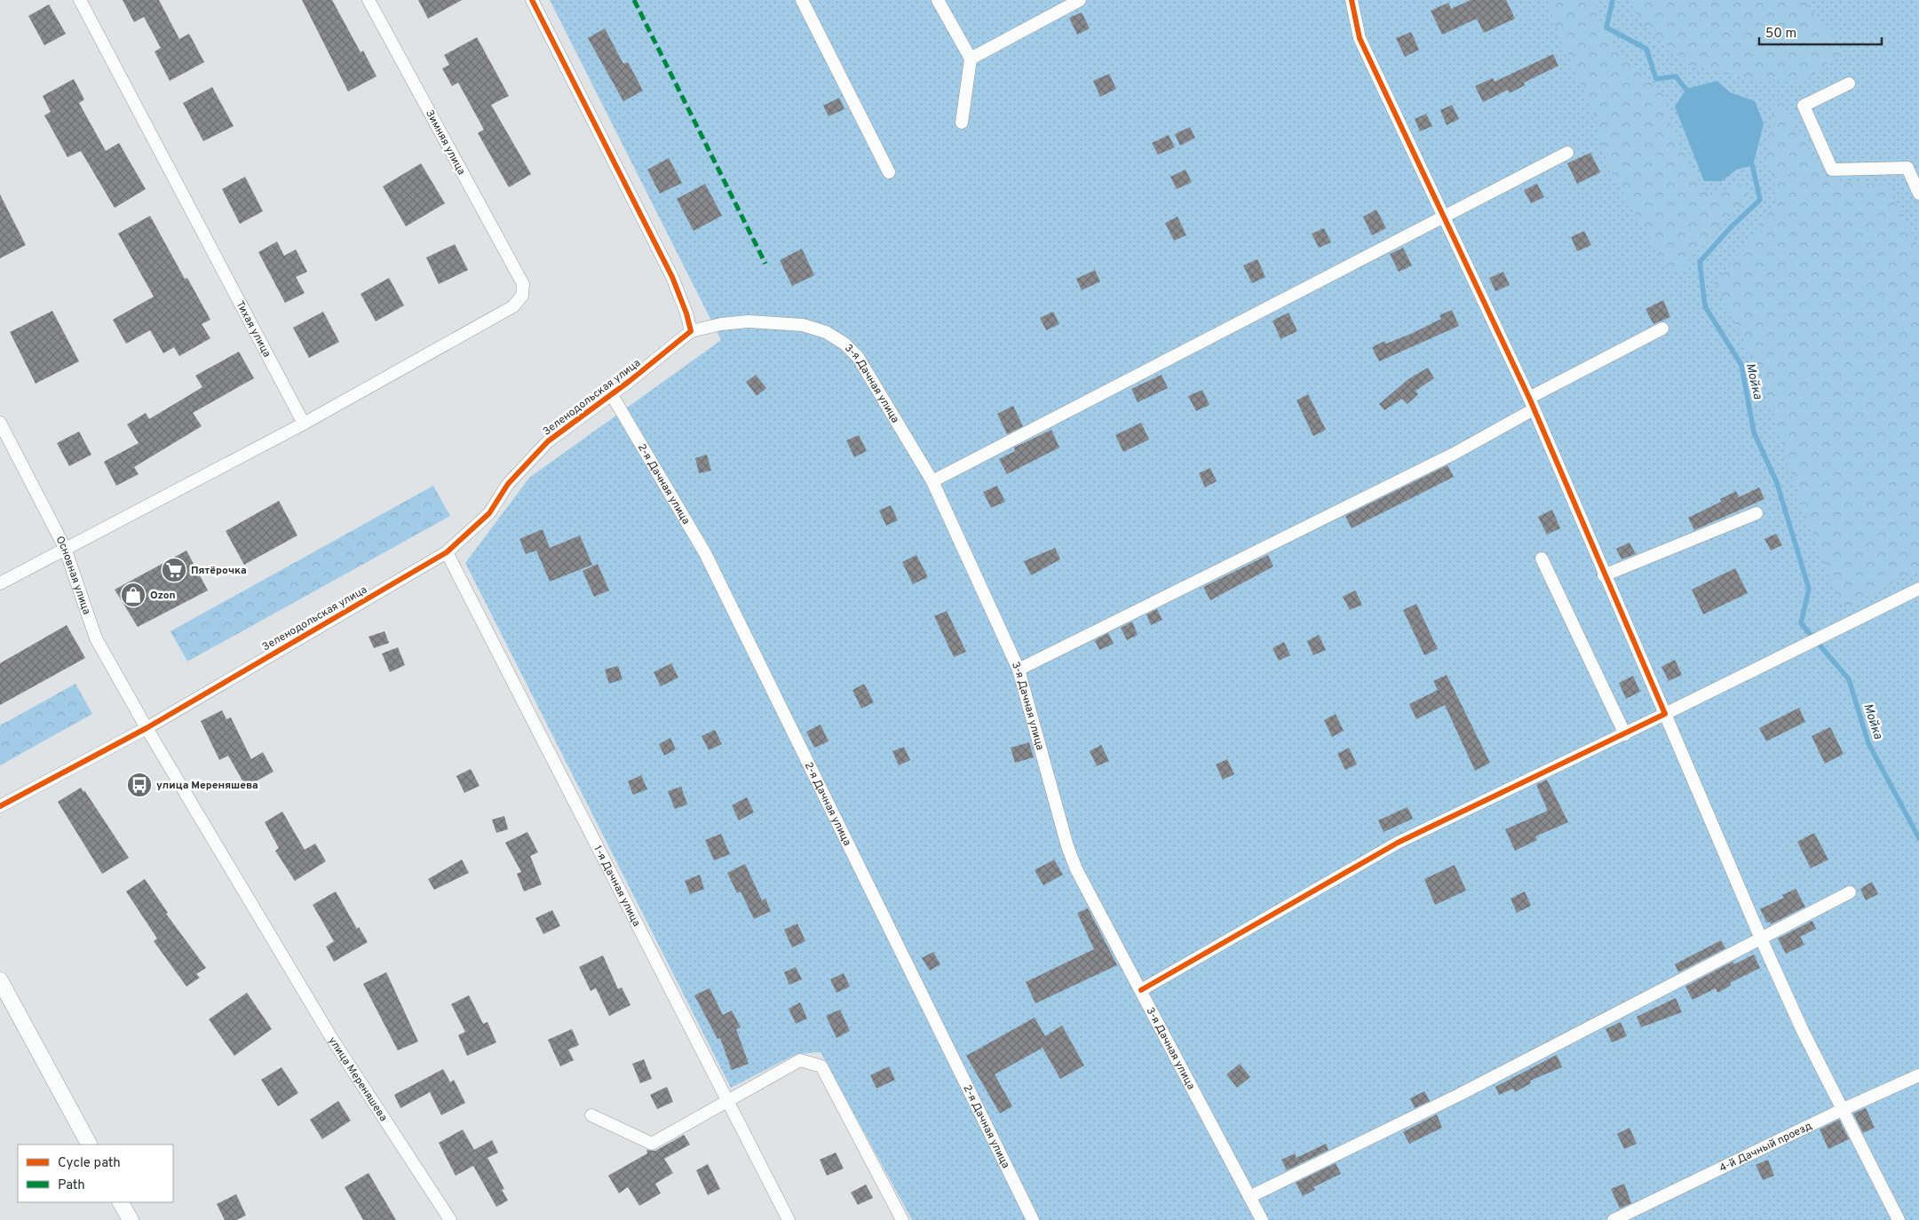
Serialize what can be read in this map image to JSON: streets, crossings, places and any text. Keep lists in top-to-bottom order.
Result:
{
  "streets": {
    "street": [
      "Зимняя улица",
      "Тихая улица",
      "3-я Дачная улица",
      "Зеленодольская улица",
      "2-я Дачная улица",
      "Основная улица",
      "1-я Дачная улица",
      "улица Мереняшева",
      "4-й Дачный проезд"
    ]
  },
  "crossings": [
    ["Зимняя улица", "Тихая улица"],
    ["3-я Дачная улица", "Зеленодольская улица"],
    ["Зеленодольская улица", "2-я Дачная улица"],
    ["Зеленодольская улица", "Основная улица"],
    ["Зеленодольская улица", "1-я Дачная улица"],
    ["Зеленодольская улица", "улица Мереняшева"],
    ["Основная улица", "улица Мереняшева"]
  ],
  "water": ["Мойка"],
  "places": {
    "supermarket": ["Пятёрочка"],
    "shop": ["Ozon"],
    "bus stop": ["улица Мереняшева"]
  },
  "legend": ["Cycle path", "Path"],
  "scale_bar": "50 m"
}
